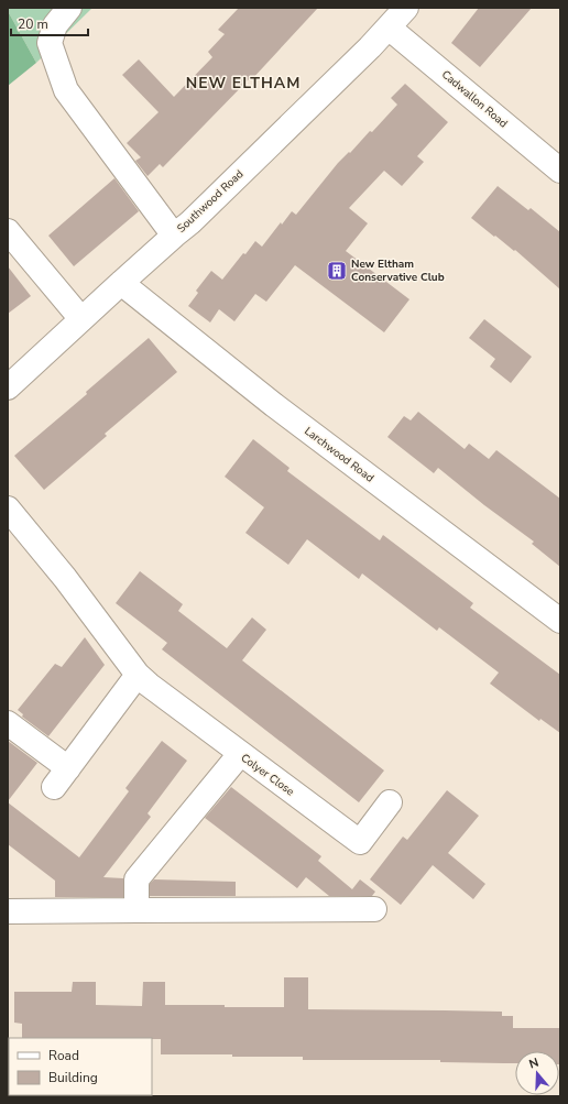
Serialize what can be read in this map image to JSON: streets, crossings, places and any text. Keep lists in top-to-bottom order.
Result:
{
  "streets": {
    "street": [
      "Cadwallon Road",
      "Southwood Road",
      "Larchwood Road",
      "Colyer Close"
    ]
  },
  "crossings": [
    ["Cadwallon Road", "Southwood Road"],
    ["Southwood Road", "Larchwood Road"]
  ],
  "districts": ["NEW ELTHAM"],
  "places": {
    "building": ["New Eltham Conservative Club"]
  },
  "legend": ["Road", "Building"],
  "scale_bar": "20 m",
  "north": "top"
}
